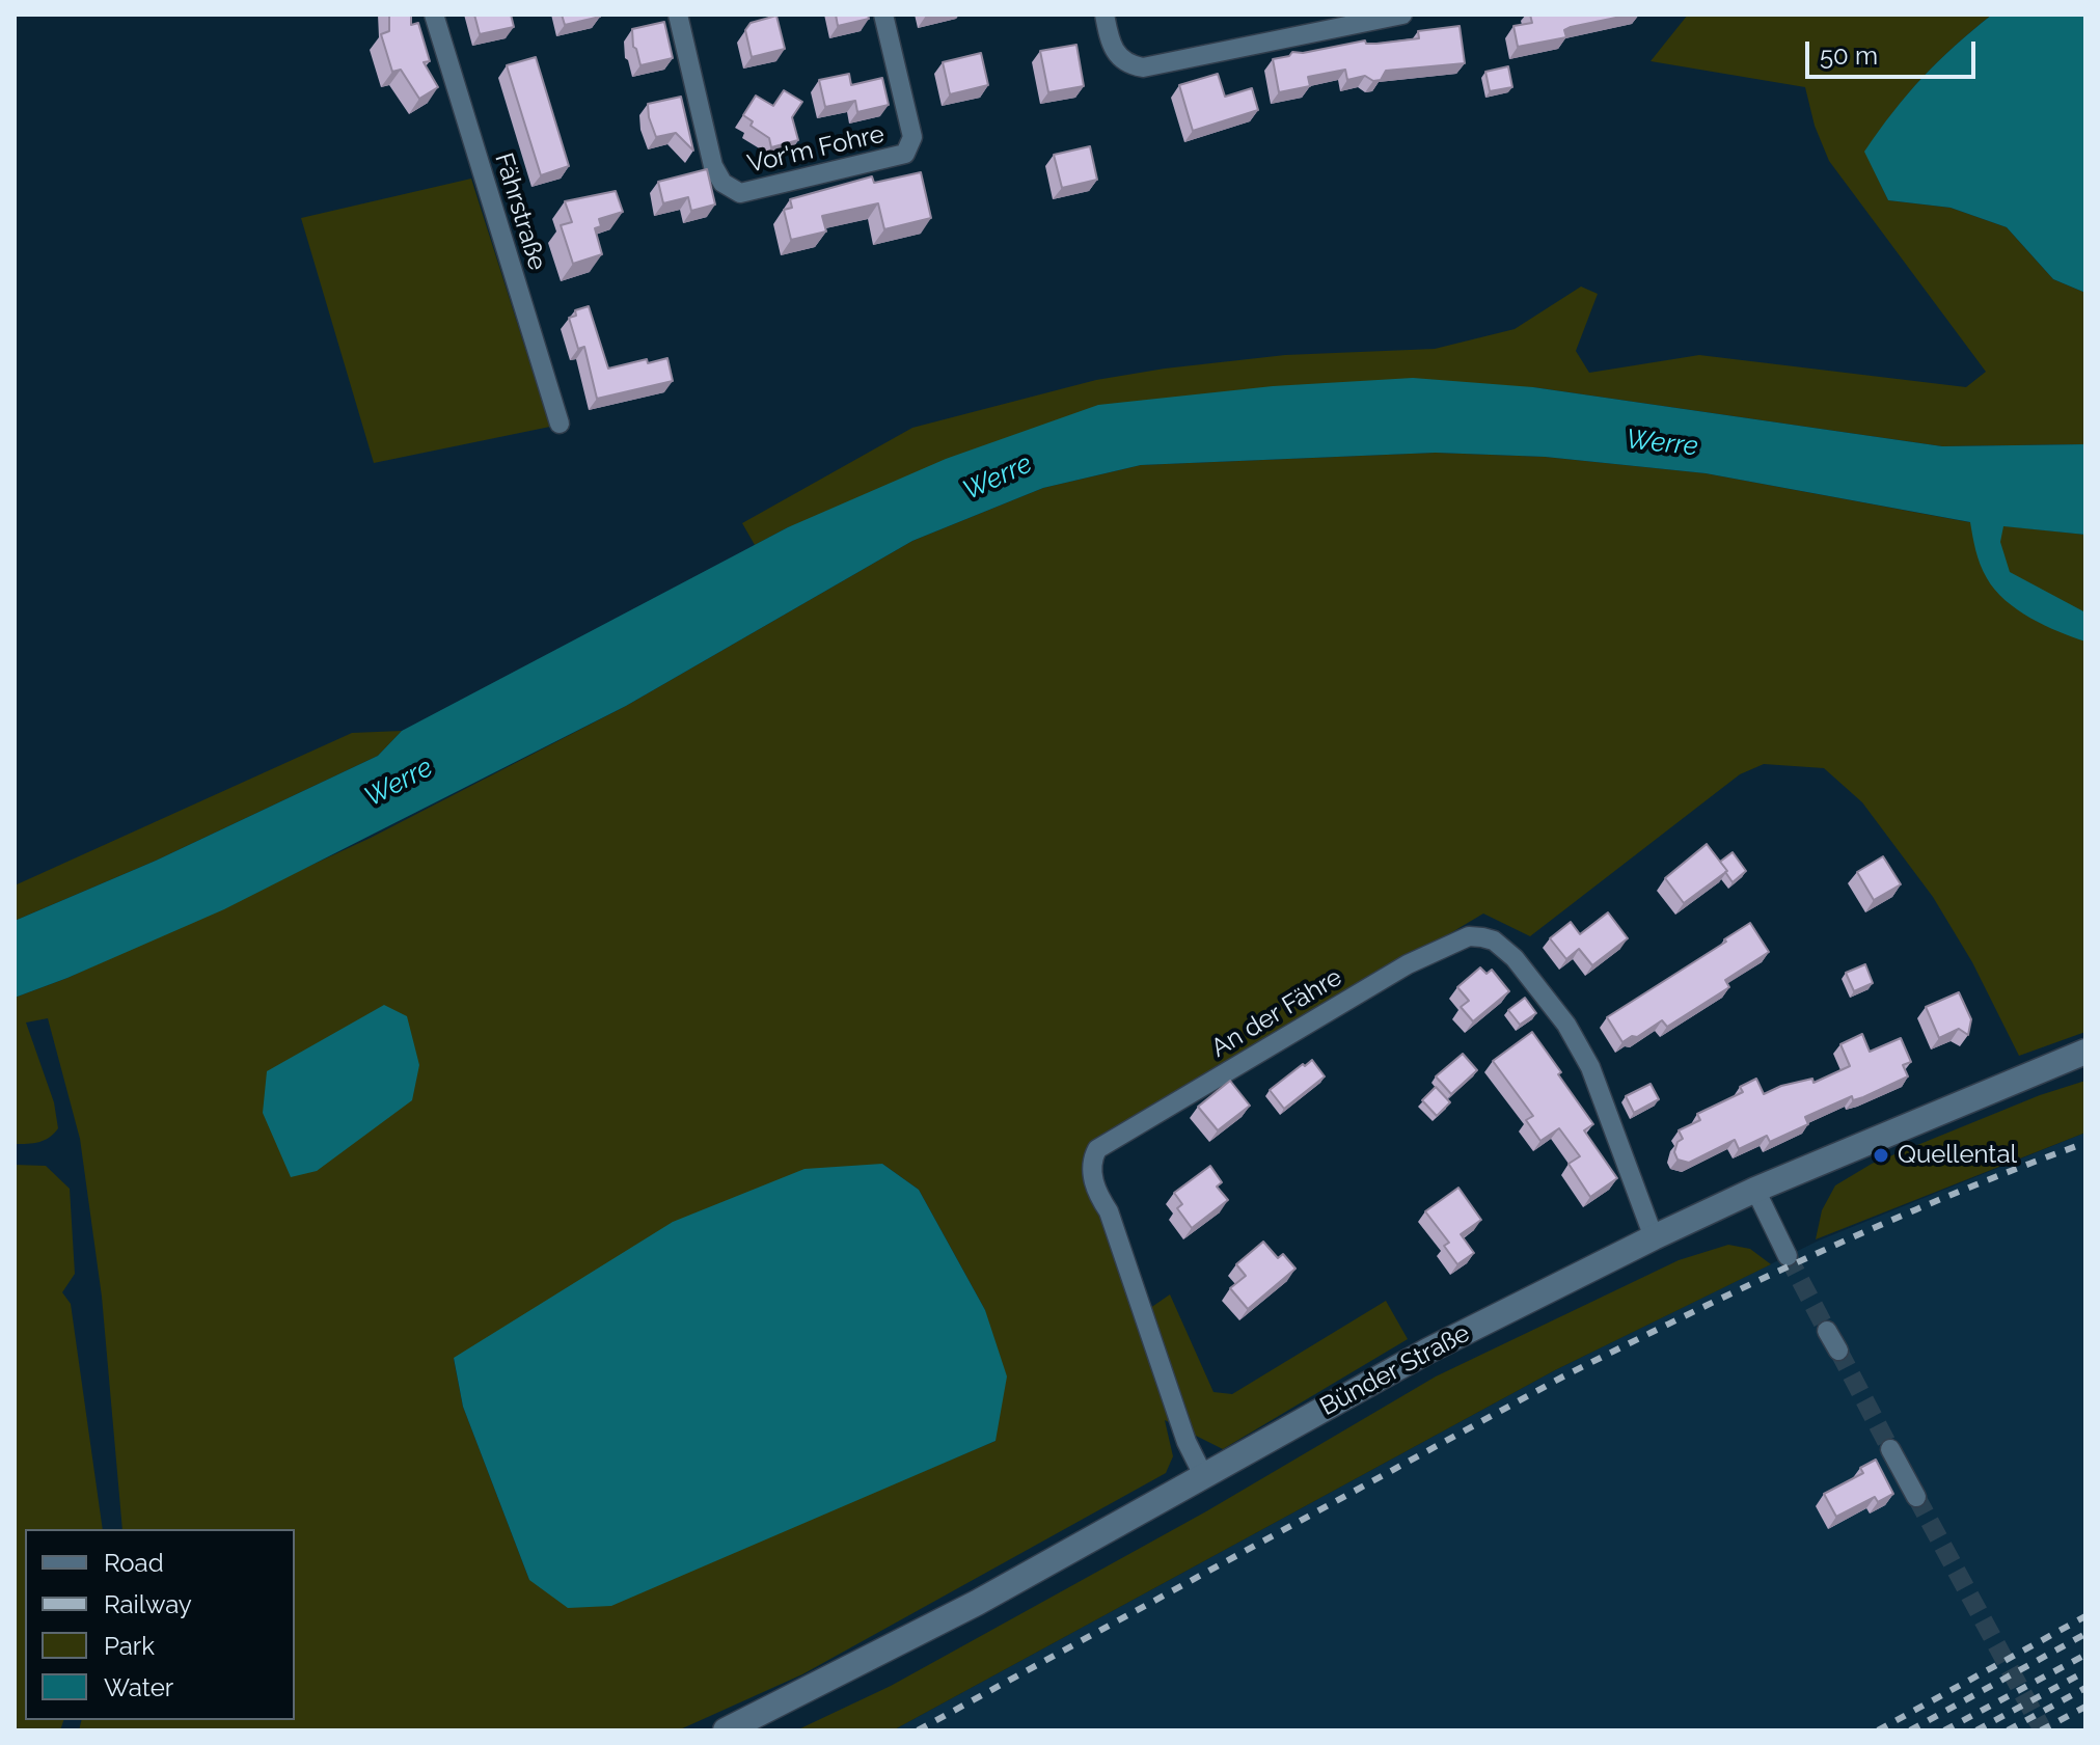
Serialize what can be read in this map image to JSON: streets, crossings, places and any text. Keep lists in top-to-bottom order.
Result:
{
  "streets": {
    "main road": ["Bünder Straße"],
    "street": ["Vor'm Fohre", "Fährstraße", "An der Fähre"]
  },
  "crossings": [
    ["An der Fähre", "Bünder Straße"]
  ],
  "water": ["Werre"],
  "places": ["Quellental"],
  "legend": [
    "Road",
    "Railway",
    "Park",
    "Water"
  ],
  "scale_bar": "50 m"
}
